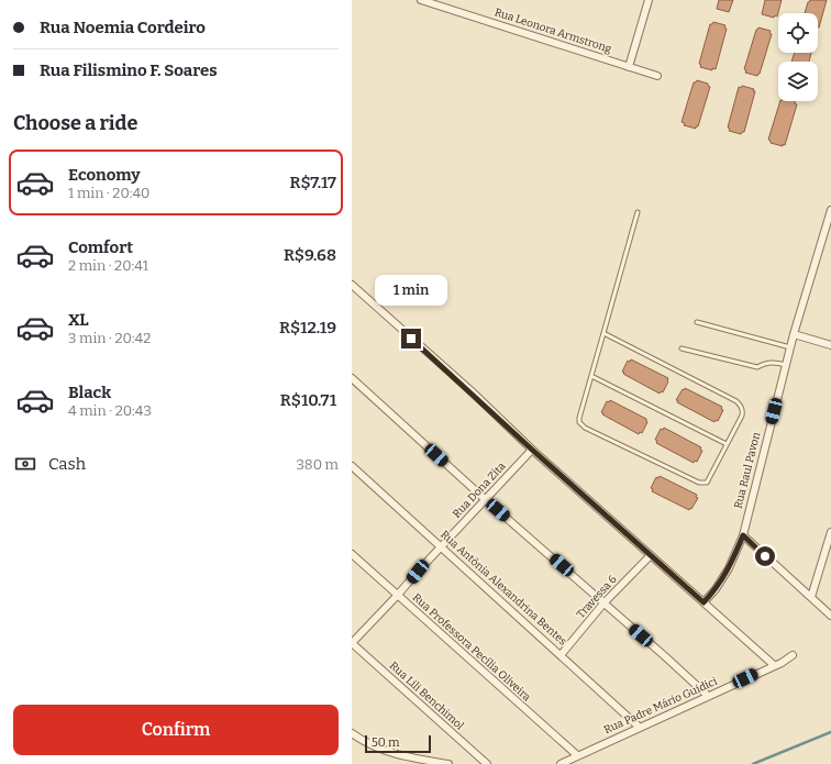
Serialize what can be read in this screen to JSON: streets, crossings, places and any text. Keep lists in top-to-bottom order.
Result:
{
  "streets": {
    "street": [
      "Rua Leonora Armstrong",
      "Rua Raul Pavon",
      "Rua Dona Zita",
      "Rua Antônia Alexandrina Bentes",
      "Travessa 6",
      "Rua Professora Pecília Oliveira",
      "Rua Lili Benchimol",
      "Rua Padre Mário Guidici"
    ]
  },
  "crossings": [
    ["Rua Dona Zita", "Rua Antônia Alexandrina Bentes"],
    ["Rua Dona Zita", "Rua Professora Pecília Oliveira"],
    ["Rua Dona Zita", "Rua Lili Benchimol"],
    ["Rua Antônia Alexandrina Bentes", "Travessa 6"],
    ["Rua Antônia Alexandrina Bentes", "Rua Padre Mário Guidici"],
    ["Rua Professora Pecília Oliveira", "Rua Padre Mário Guidici"]
  ],
  "scale_bar": "50 m",
  "page": {
    "banner": ["Rua Noemia Cordeiro", "Rua Filismino F. Soares"],
    "heading": "Choose a ride",
    "list": [
      {
        "name": "Economy",
        "note": "1 min · 20:40",
        "value": "R$7.17"
      },
      {
        "name": "Comfort",
        "note": "2 min · 20:41",
        "value": "R$9.68"
      },
      {
        "name": "XL",
        "note": "3 min · 20:42",
        "value": "R$12.19"
      },
      {
        "name": "Black",
        "note": "4 min · 20:43",
        "value": "R$10.71"
      }
    ],
    "bubble": "1 min",
    "pay": ["Cash", "380 m"],
    "buttons": "Confirm",
    "scale": "50 m"
  }
}
